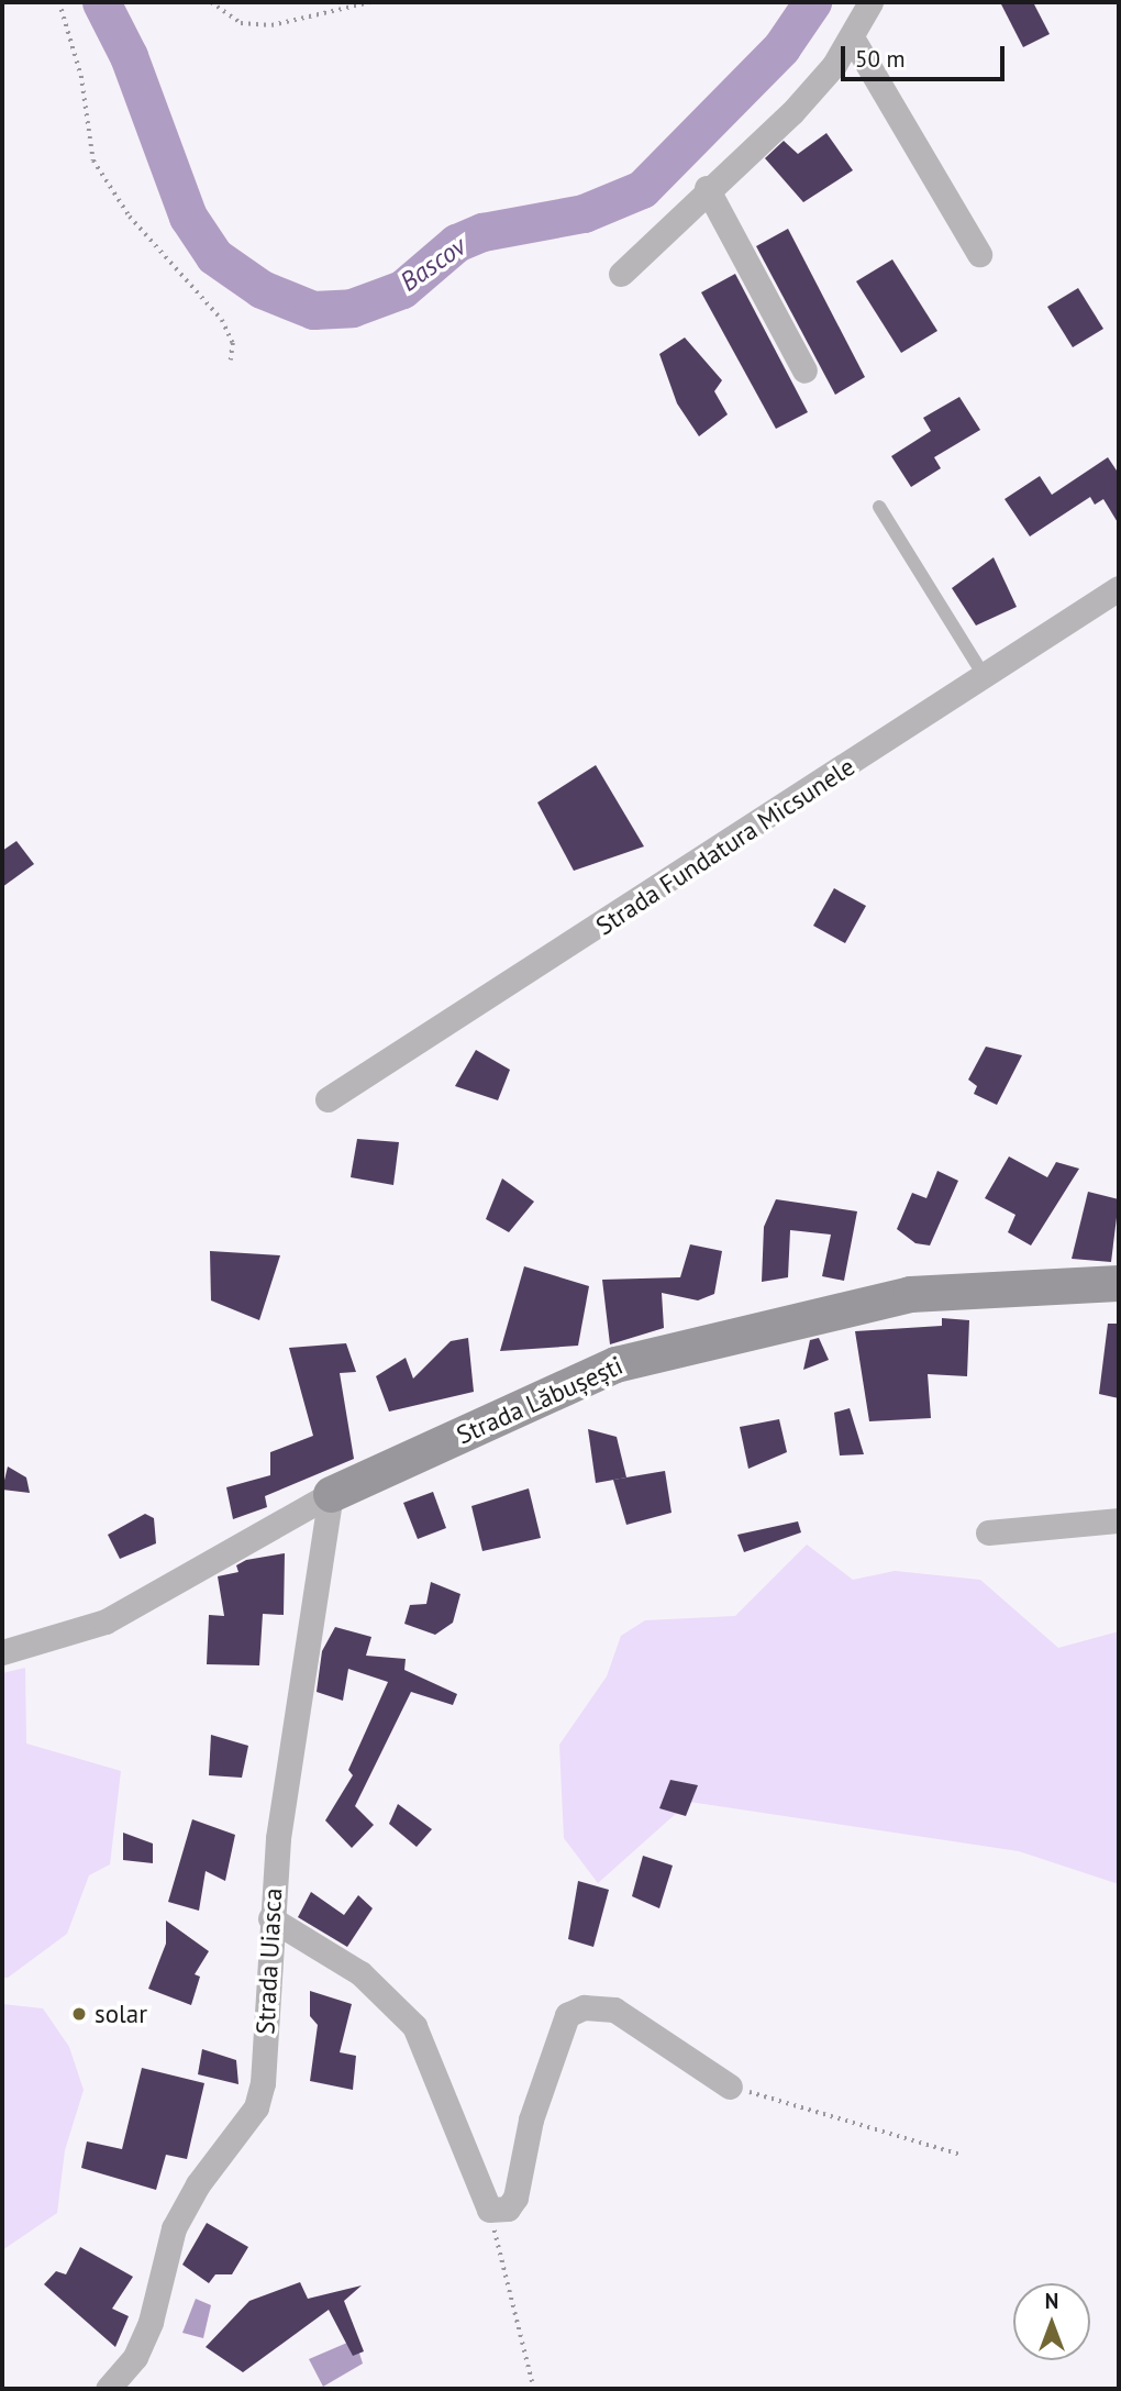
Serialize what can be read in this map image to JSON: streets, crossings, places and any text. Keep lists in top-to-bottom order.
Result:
{
  "streets": {
    "street": ["Strada Fundatura Micsunele", "Strada Lăbușești", "Strada Uiasca"]
  },
  "crossings": [
    ["Strada Lăbușești", "Strada Uiasca"]
  ],
  "water": ["Bascov"],
  "places": ["solar"],
  "scale_bar": "50 m",
  "north": "top"
}
